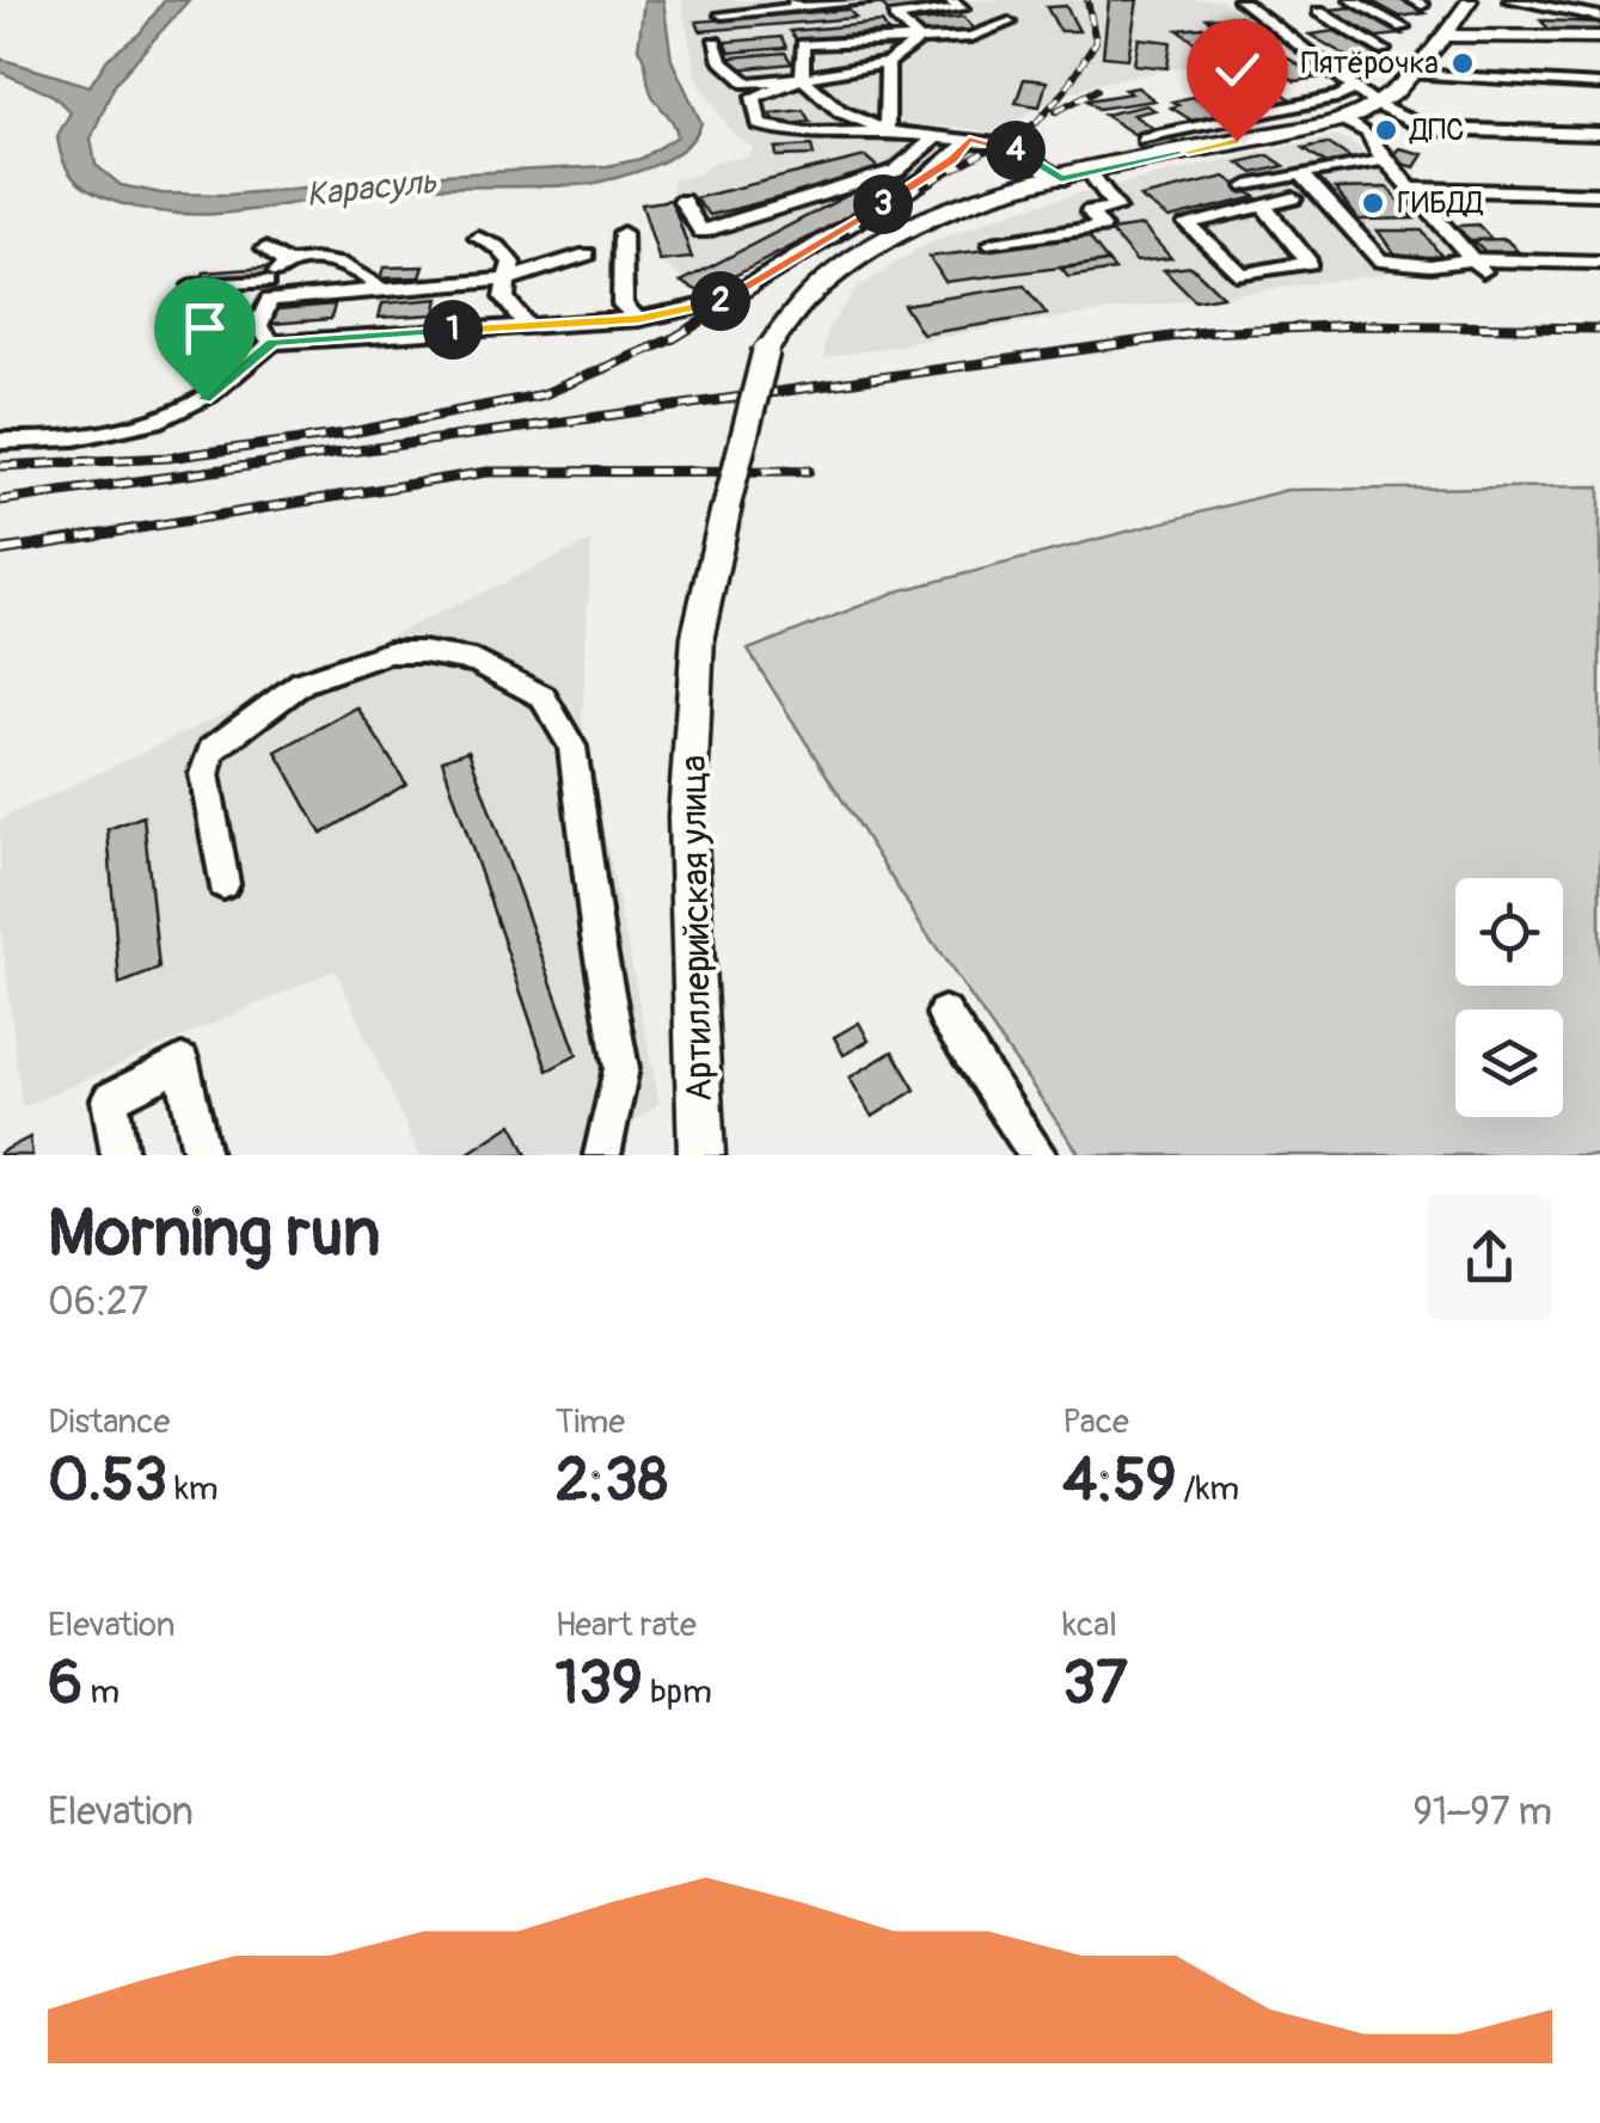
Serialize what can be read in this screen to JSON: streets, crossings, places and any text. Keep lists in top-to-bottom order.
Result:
{
  "streets": {
    "main road": ["Артиллерийская улица"]
  },
  "water": ["Карасуль"],
  "places": ["Пятёрочка", "ДПС", "ГИБДД"],
  "page": {
    "pins": [
      "4",
      "3",
      "2",
      "1"
    ],
    "heading": ["Morning run", "06:27"],
    "stats": [
      ["Distance", "0.53 km"],
      ["Time", "2:38"],
      ["Pace", "4:59 /km"],
      ["Elevation", "6 m"],
      ["Heart rate", "139 bpm"],
      ["kcal", "37"]
    ],
    "chart": ["Elevation", "91–97 m"]
  }
}
